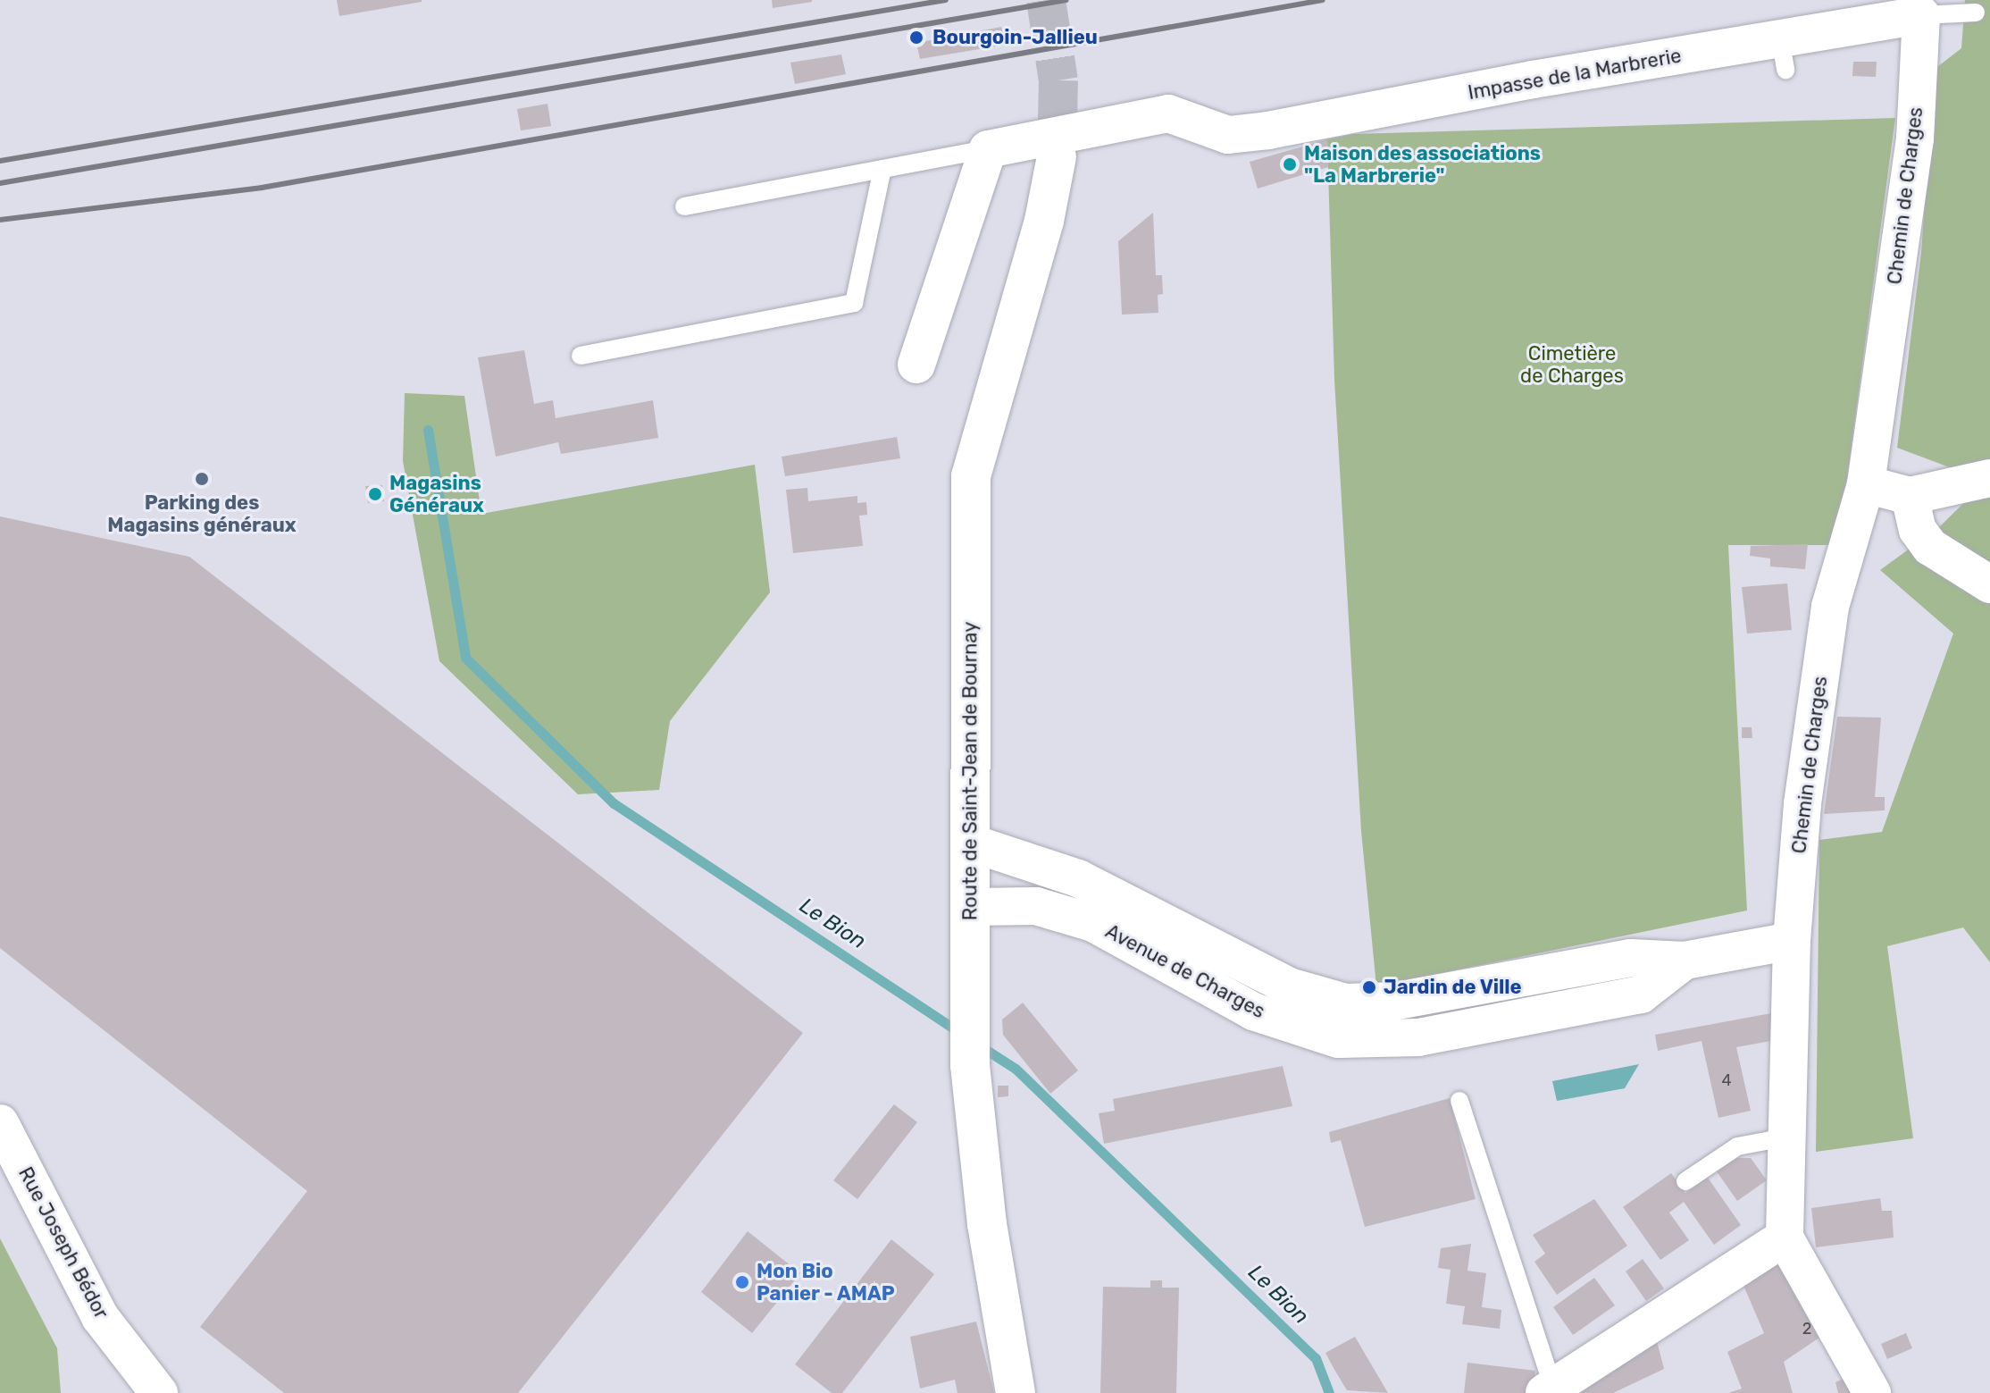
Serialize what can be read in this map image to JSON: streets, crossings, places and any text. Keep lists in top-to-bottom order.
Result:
{
  "streets": {
    "main road": ["Route de Saint-Jean de Bournay"],
    "street": [
      "Impasse de la Marbrerie",
      "Chemin de Charges",
      "Avenue de Charges",
      "Rue Joseph Bédor"
    ]
  },
  "crossings": [
    ["Impasse de la Marbrerie", "Chemin de Charges"],
    ["Chemin de Charges", "Avenue de Charges"],
    ["Route de Saint-Jean de Bournay", "Avenue de Charges"]
  ],
  "water": ["Le Bion"],
  "parks": ["Cimetière de Charges"],
  "places": [
    "Bourgoin-Jallieu",
    "Maison des associations \"La Marbrerie\"",
    "Parking des Magasins généraux",
    "Magasins Généraux",
    "Jardin de Ville",
    "Mon Bio Panier - AMAP"
  ],
  "house_numbers": ["4", "2"]
}
